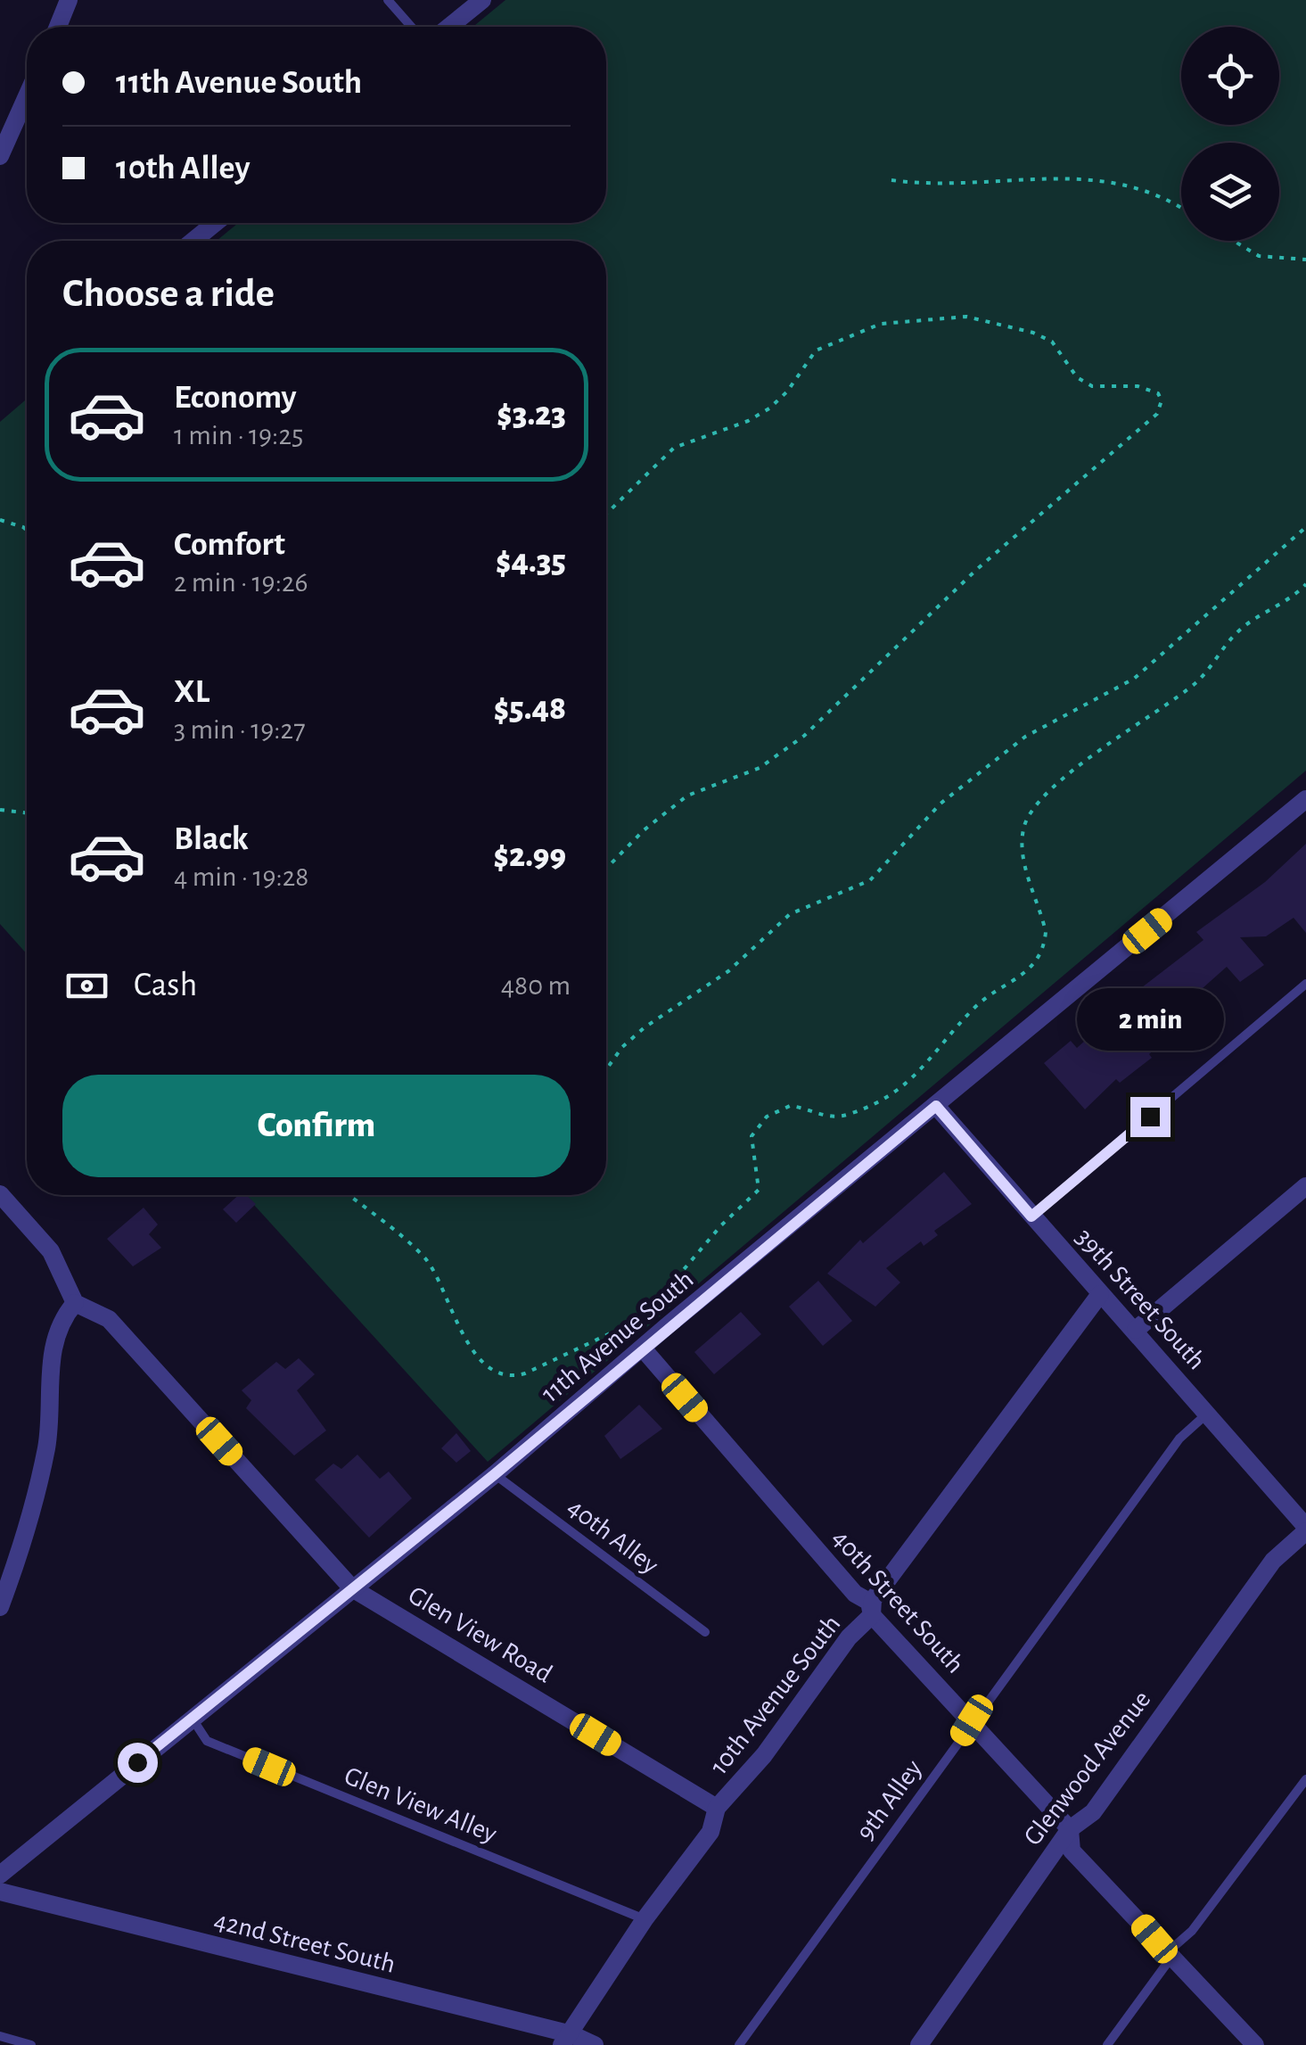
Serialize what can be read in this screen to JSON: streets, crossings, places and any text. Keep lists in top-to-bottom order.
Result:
{
  "streets": {
    "street": [
      "39th Street South",
      "11th Avenue South",
      "40th Street South",
      "Glen View Road",
      "10th Avenue South",
      "Glenwood Avenue",
      "42nd Street South"
    ],
    "lane": ["40th Alley", "9th Alley", "Glen View Alley"]
  },
  "crossings": [
    ["39th Street South", "11th Avenue South"],
    ["39th Street South", "10th Avenue South"],
    ["39th Street South", "Glenwood Avenue"],
    ["39th Street South", "9th Alley"],
    ["11th Avenue South", "40th Alley"],
    ["11th Avenue South", "40th Street South"],
    ["11th Avenue South", "Glen View Road"],
    ["11th Avenue South", "Glen View Alley"],
    ["40th Street South", "10th Avenue South"],
    ["40th Street South", "Glenwood Avenue"],
    ["40th Street South", "9th Alley"],
    ["Glen View Road", "10th Avenue South"],
    ["10th Avenue South", "Glen View Alley"],
    ["10th Avenue South", "42nd Street South"]
  ],
  "page": {
    "banner": ["11th Avenue South", "10th Alley"],
    "heading": "Choose a ride",
    "list": [
      {
        "name": "Economy",
        "note": "1 min · 19:25",
        "value": "$3.23"
      },
      {
        "name": "Comfort",
        "note": "2 min · 19:26",
        "value": "$4.35"
      },
      {
        "name": "XL",
        "note": "3 min · 19:27",
        "value": "$5.48"
      },
      {
        "name": "Black",
        "note": "4 min · 19:28",
        "value": "$2.99"
      }
    ],
    "pay": ["Cash", "480 m"],
    "bubble": "2 min",
    "buttons": "Confirm"
  }
}
